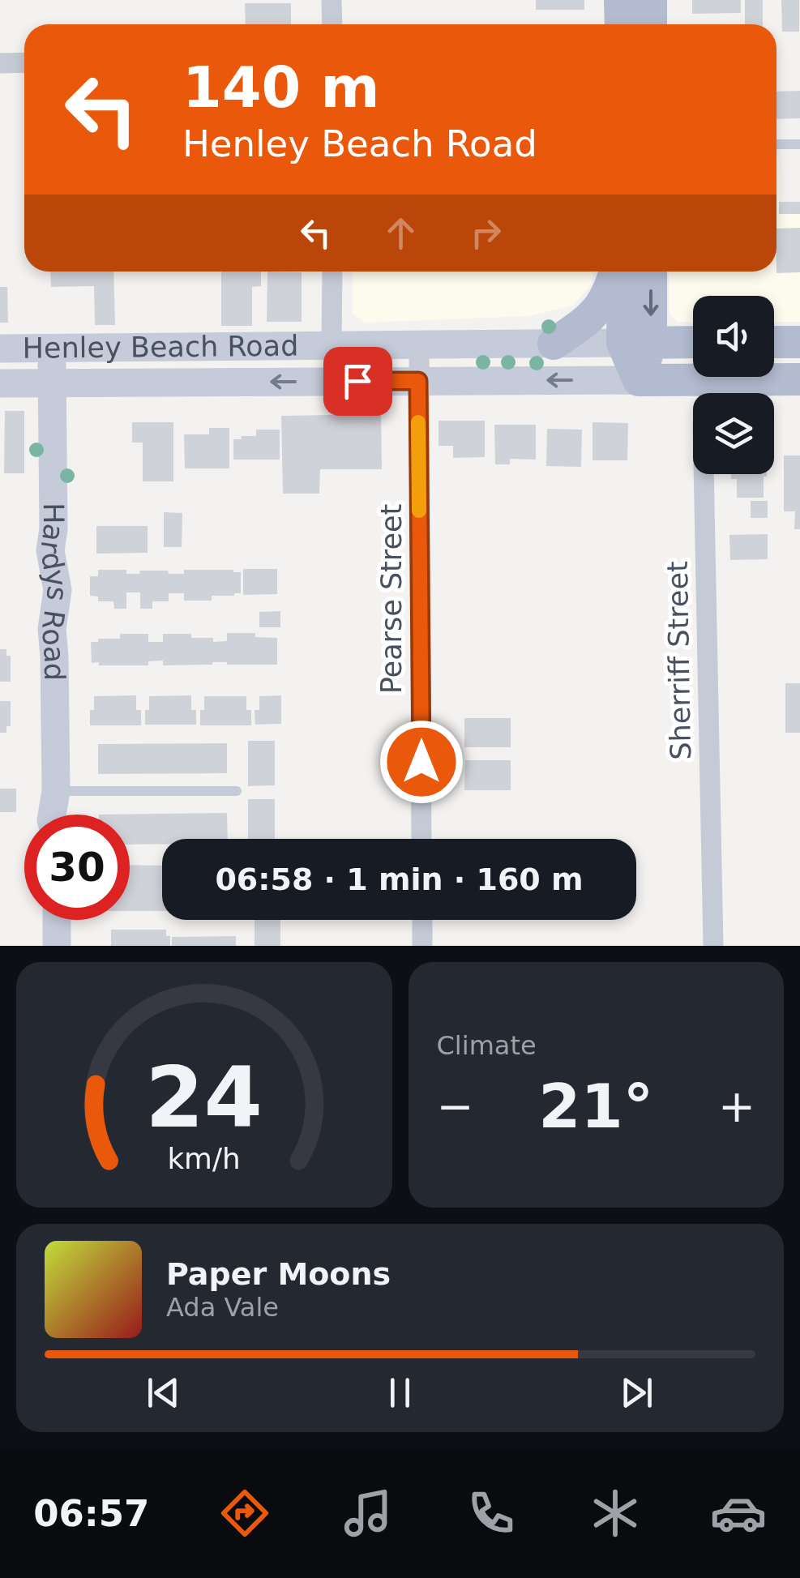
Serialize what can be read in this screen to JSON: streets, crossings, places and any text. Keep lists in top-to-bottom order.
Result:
{
  "streets": {
    "main road": ["Henley Beach Road", "Hardys Road"],
    "street": ["Pearse Street", "Sherriff Street"]
  },
  "crossings": [
    ["Henley Beach Road", "Hardys Road"],
    ["Henley Beach Road", "Pearse Street"],
    ["Henley Beach Road", "Sherriff Street"]
  ],
  "page": {
    "turn": ["140 m", "Henley Beach Road"],
    "limit": "30",
    "trip": "06:58 · 1 min · 160 m",
    "tile": "Climate",
    "heat": ["−", "21°", "+"],
    "song": ["Paper Moons", "Ada Vale"],
    "tabs": "06:57",
    "gauge": ["24", "km/h"]
  }
}
